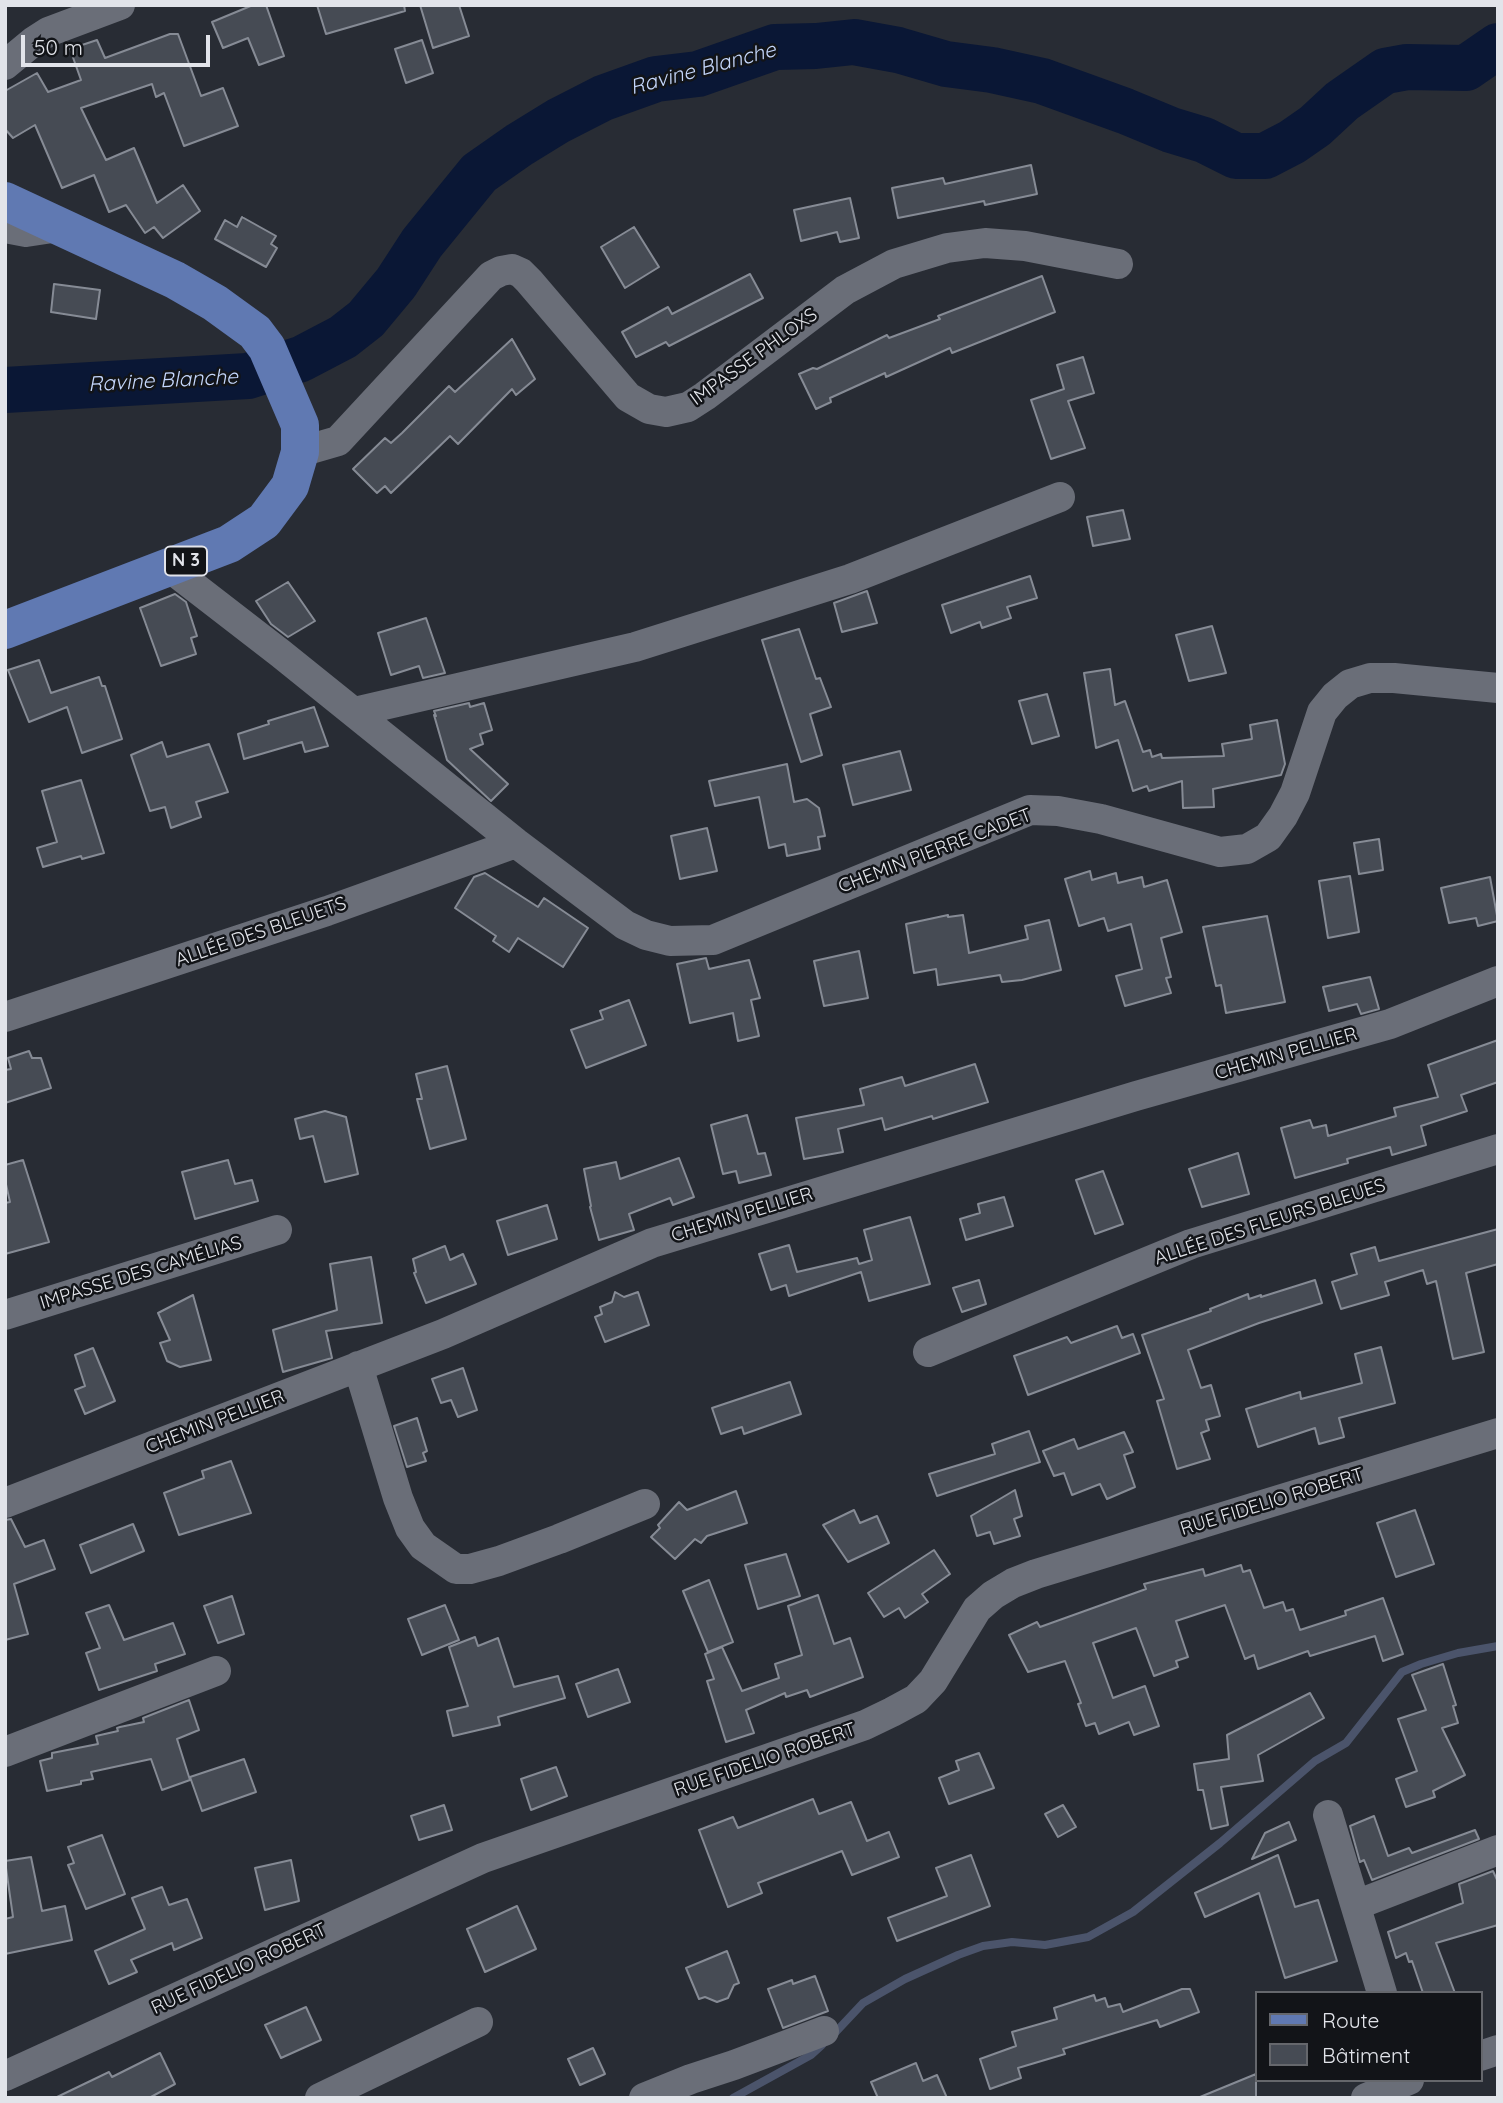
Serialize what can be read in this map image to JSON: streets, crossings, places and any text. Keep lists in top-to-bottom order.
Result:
{
  "streets": {
    "main road": ["N 3"],
    "street": [
      "IMPASSE PHLOXS",
      "CHEMIN PIERRE CADET",
      "ALLÉE DES BLEUETS",
      "CHEMIN PELLIER",
      "ALLÉE DES FLEURS BLEUES",
      "IMPASSE DES CAMÉLIAS",
      "RUE FIDELIO ROBERT"
    ]
  },
  "crossings": [
    ["IMPASSE PHLOXS", "N 3"],
    ["N 3", "CHEMIN PIERRE CADET"],
    ["CHEMIN PIERRE CADET", "ALLÉE DES BLEUETS"]
  ],
  "water": ["Ravine Blanche"],
  "legend": ["Route", "Bâtiment"],
  "scale_bar": "50 m"
}
